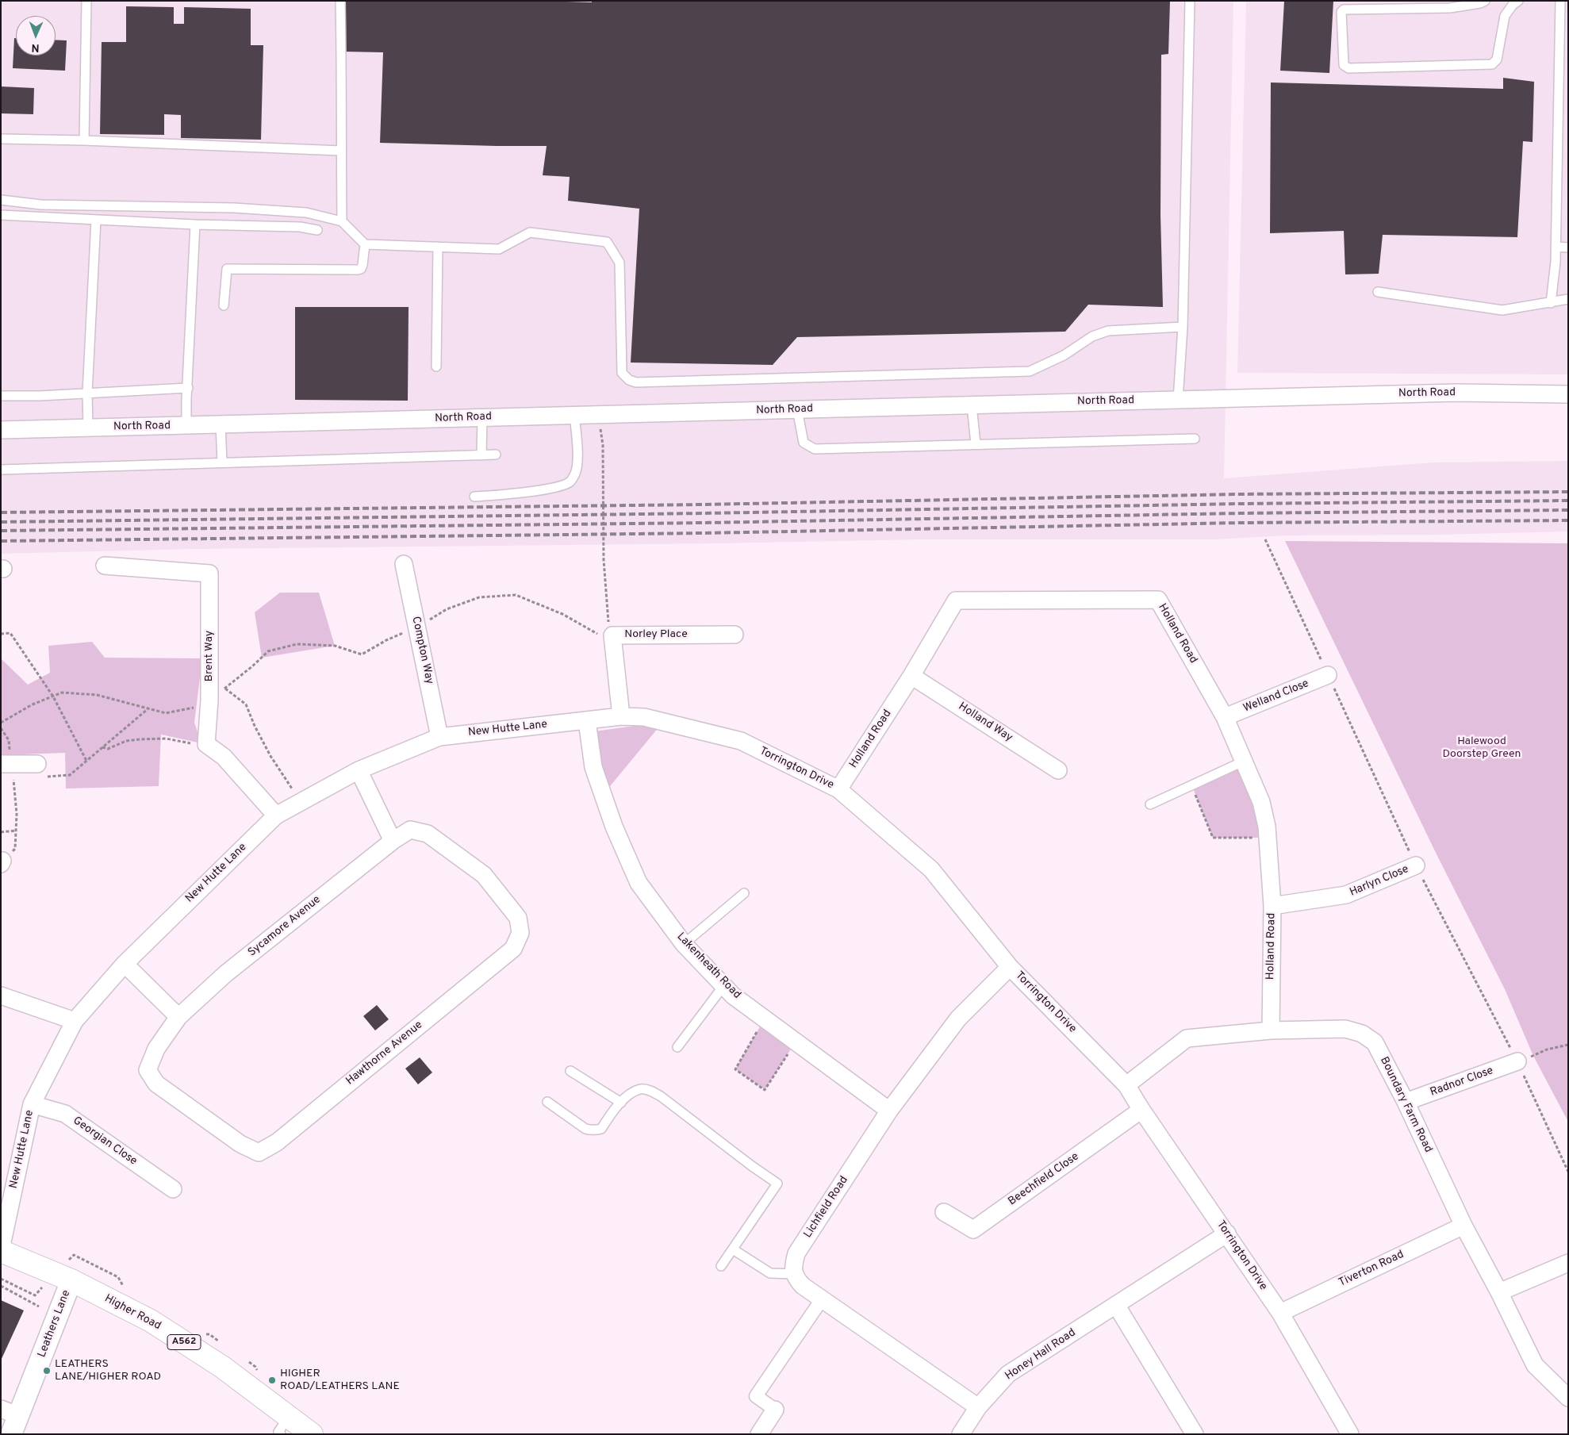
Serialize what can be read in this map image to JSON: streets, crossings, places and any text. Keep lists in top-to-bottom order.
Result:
{
  "streets": {
    "highway": ["Higher Road", "A562"],
    "street": [
      "North Road",
      "Holland Road",
      "Norley Place",
      "Compton Way",
      "Brent Way",
      "Welland Close",
      "Holland Way",
      "New Hutte Lane",
      "Torrington Drive",
      "Harlyn Close",
      "Sycamore Avenue",
      "Lakenheath Road",
      "Hawthorne Avenue",
      "Radnor Close",
      "Boundary Farm Road",
      "Georgian Close",
      "Beechfield Close",
      "Lichfield Road",
      "Tiverton Road",
      "Leathers Lane",
      "Honey Hall Road"
    ]
  },
  "crossings": [
    ["Holland Road", "Welland Close"],
    ["Holland Road", "Holland Way"],
    ["Holland Road", "Torrington Drive"],
    ["Holland Road", "Harlyn Close"],
    ["Holland Road", "Boundary Farm Road"],
    ["Norley Place", "New Hutte Lane"],
    ["Norley Place", "Torrington Drive"],
    ["Compton Way", "New Hutte Lane"],
    ["New Hutte Lane", "Torrington Drive"],
    ["New Hutte Lane", "Lakenheath Road"],
    ["New Hutte Lane", "Georgian Close"],
    ["New Hutte Lane", "Higher Road"],
    ["Torrington Drive", "Boundary Farm Road"],
    ["Torrington Drive", "Beechfield Close"],
    ["Torrington Drive", "Lichfield Road"],
    ["Torrington Drive", "Tiverton Road"],
    ["Torrington Drive", "Honey Hall Road"],
    ["Sycamore Avenue", "Hawthorne Avenue"],
    ["Lakenheath Road", "Lichfield Road"],
    ["Radnor Close", "Boundary Farm Road"],
    ["Boundary Farm Road", "Tiverton Road"],
    ["Higher Road", "Leathers Lane"]
  ],
  "parks": ["Halewood Doorstep Green"],
  "places": ["LEATHERS LANE/HIGHER ROAD", "HIGHER ROAD/LEATHERS LANE"],
  "north": "bottom"
}
